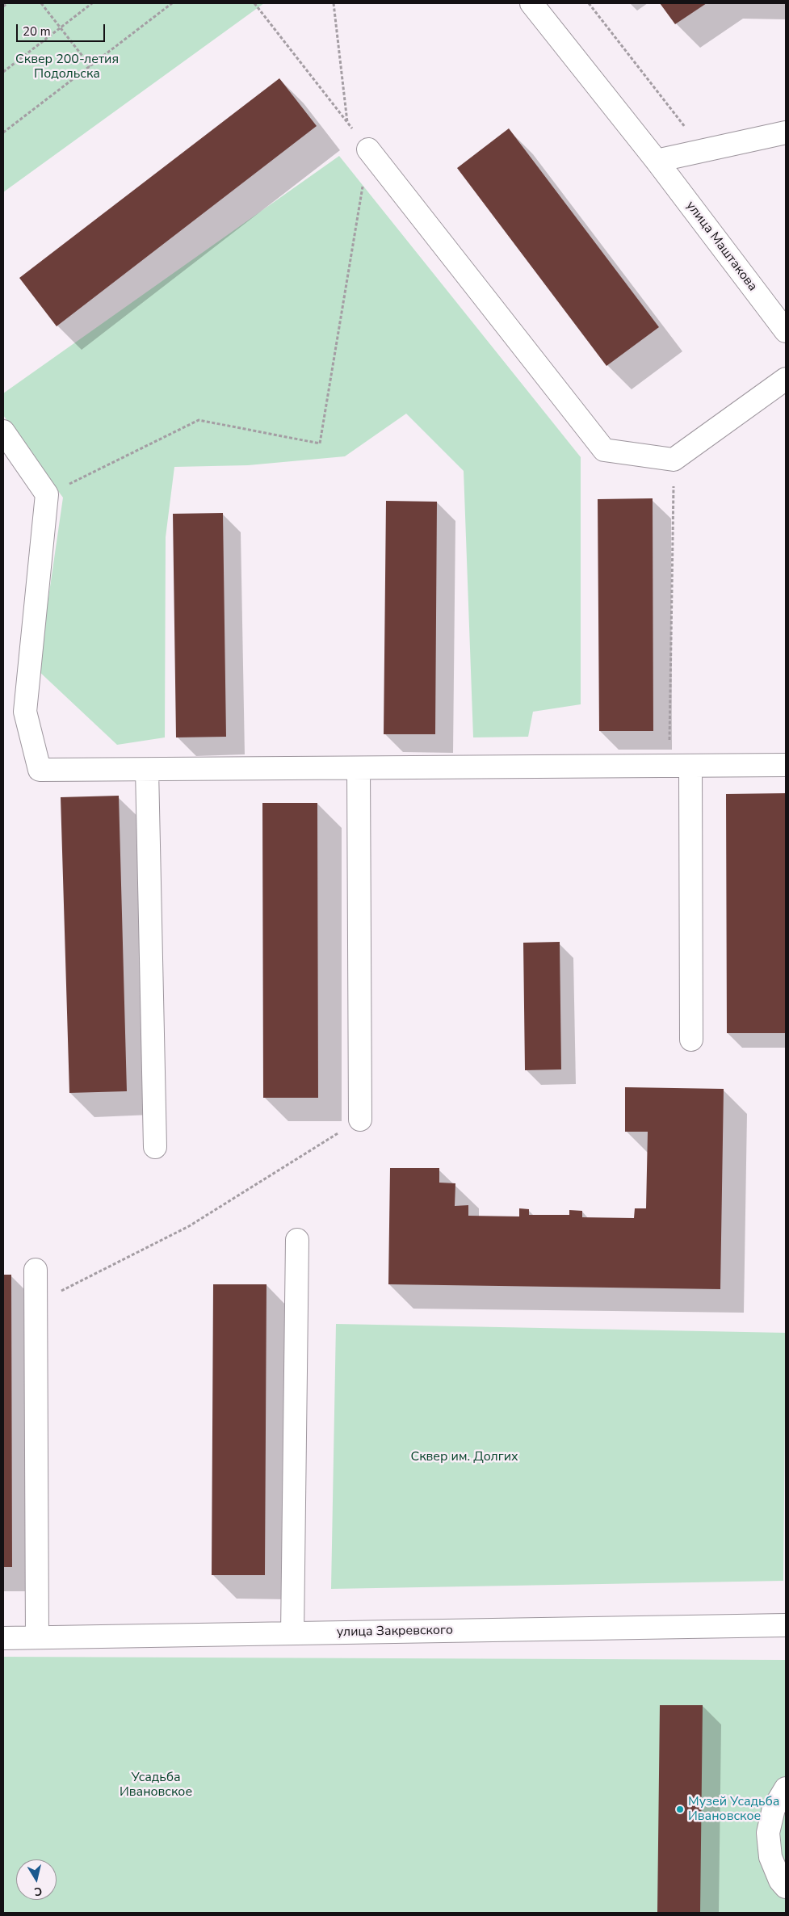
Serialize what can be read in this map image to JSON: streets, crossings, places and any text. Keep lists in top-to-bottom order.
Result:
{
  "streets": {
    "street": ["улица Маштакова", "улица Закревского"]
  },
  "parks": ["Сквер 200-летия Подольска", "Сквер им. Долгих", "Усадьба Ивановское"],
  "places": ["Музей Усадьба Ивановское"],
  "scale_bar": "20 m",
  "north": "bottom"
}
